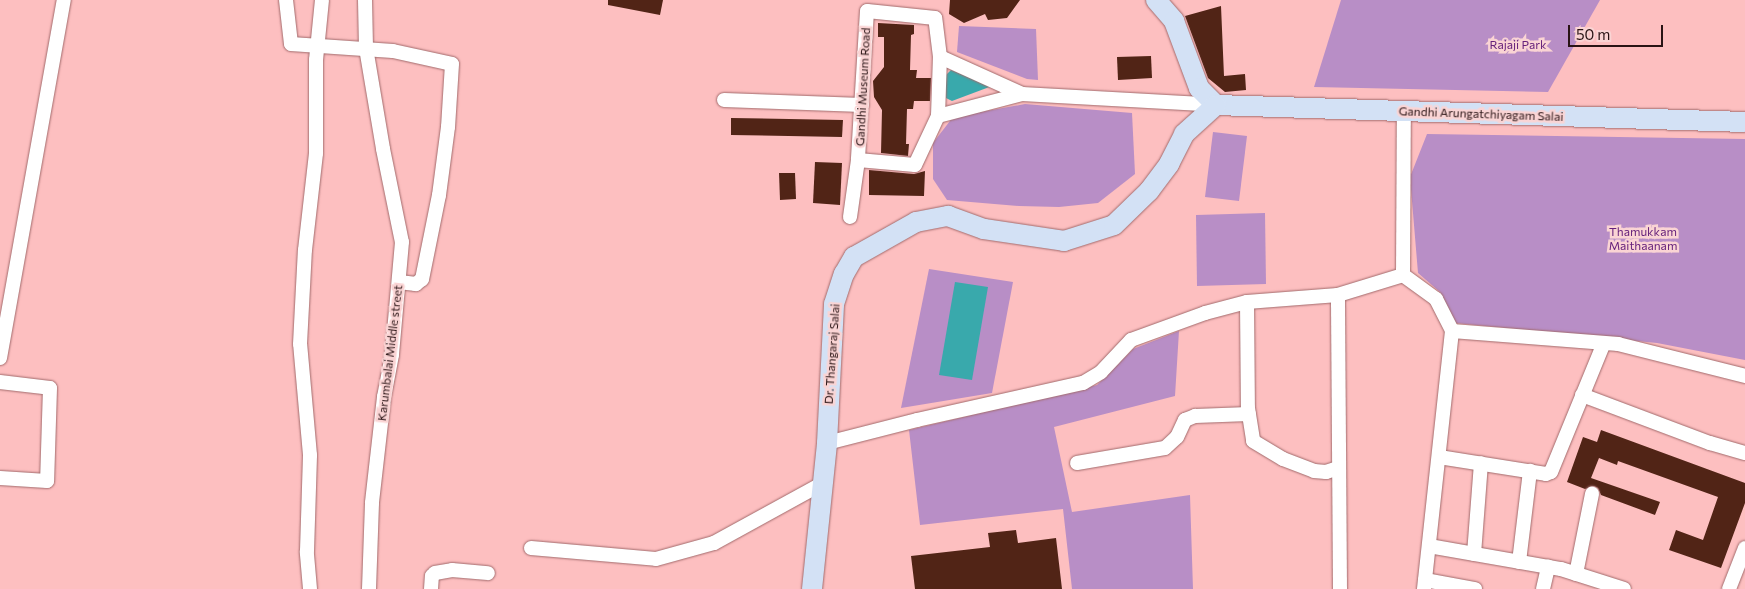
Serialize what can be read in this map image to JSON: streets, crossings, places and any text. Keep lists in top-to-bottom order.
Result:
{
  "streets": {
    "street": [
      "Gandhi Museum Road",
      "Gandhi Arungatchiyagam Salai",
      "Karumbalai Middle street",
      "Dr. Thangaraj Salai"
    ]
  },
  "crossings": [
    ["Gandhi Arungatchiyagam Salai", "Dr. Thangaraj Salai"]
  ],
  "parks": ["Rajaji Park", "Thamukkam Maithaanam"],
  "scale_bar": "50 m"
}
